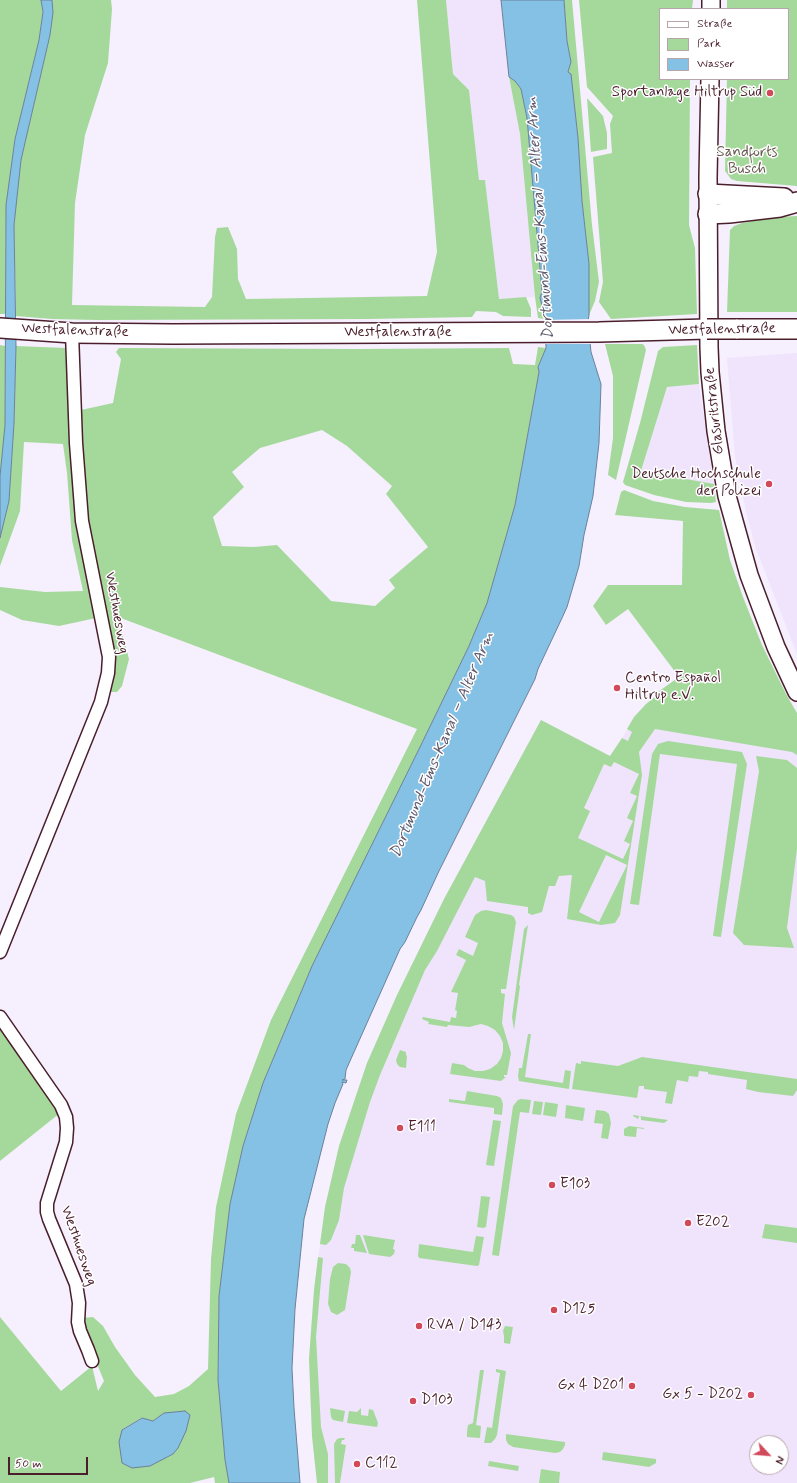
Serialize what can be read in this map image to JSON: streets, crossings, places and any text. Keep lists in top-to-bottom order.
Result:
{
  "streets": {
    "main road": ["Westfalenstraße", "Glasuritstraße"],
    "street": ["Westhuesweg"]
  },
  "crossings": [
    ["Westfalenstraße", "Westhuesweg"]
  ],
  "water": ["Dortmund-Ems-Kanal – Alter Arm"],
  "parks": ["Sandforts Busch"],
  "places": [
    "Sportanlage Hiltrup Süd",
    "Deutsche Hochschule der Polizei",
    "Centro Español Hiltrup e.V.",
    "E111",
    "E103",
    "E202",
    "D125",
    "RVA / D143",
    "Gx 4 D201",
    "Gx 5 - D202",
    "D103",
    "C112"
  ],
  "legend": ["Straße", "Park", "Wasser"],
  "scale_bar": "50 m",
  "north": "bottom right"
}
